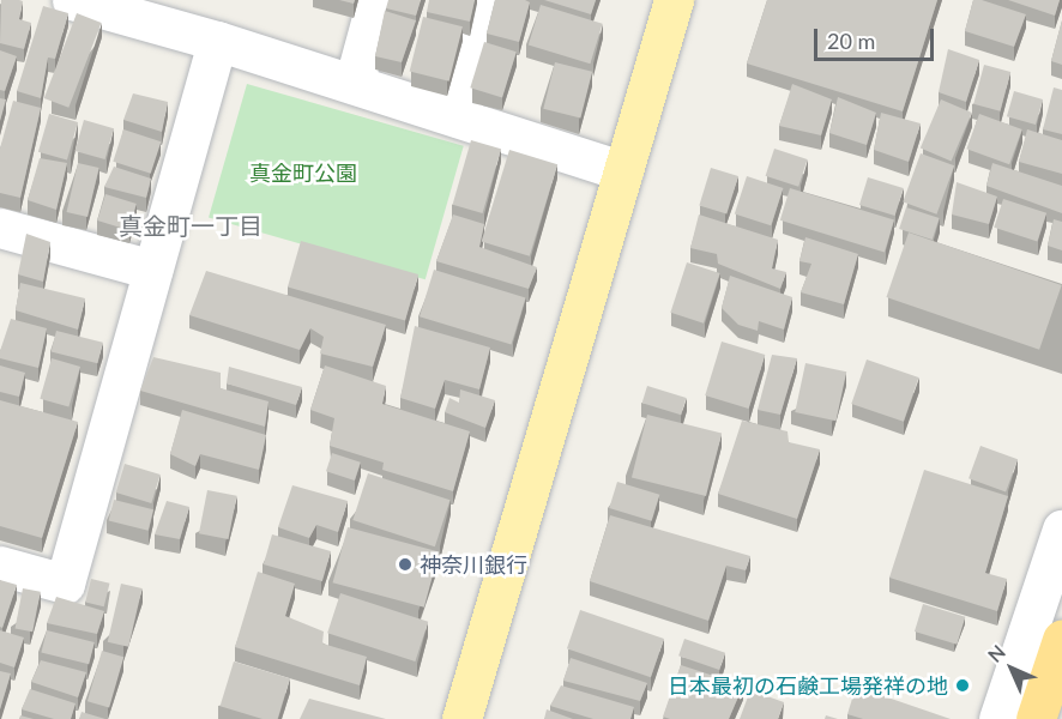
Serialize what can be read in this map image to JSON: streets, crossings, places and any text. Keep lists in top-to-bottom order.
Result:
{
  "districts": ["真金町一丁目"],
  "parks": ["真金町公園"],
  "places": ["神奈川銀行", "日本最初の石鹸工場発祥の地"],
  "scale_bar": "20 m",
  "north": "top left"
}
